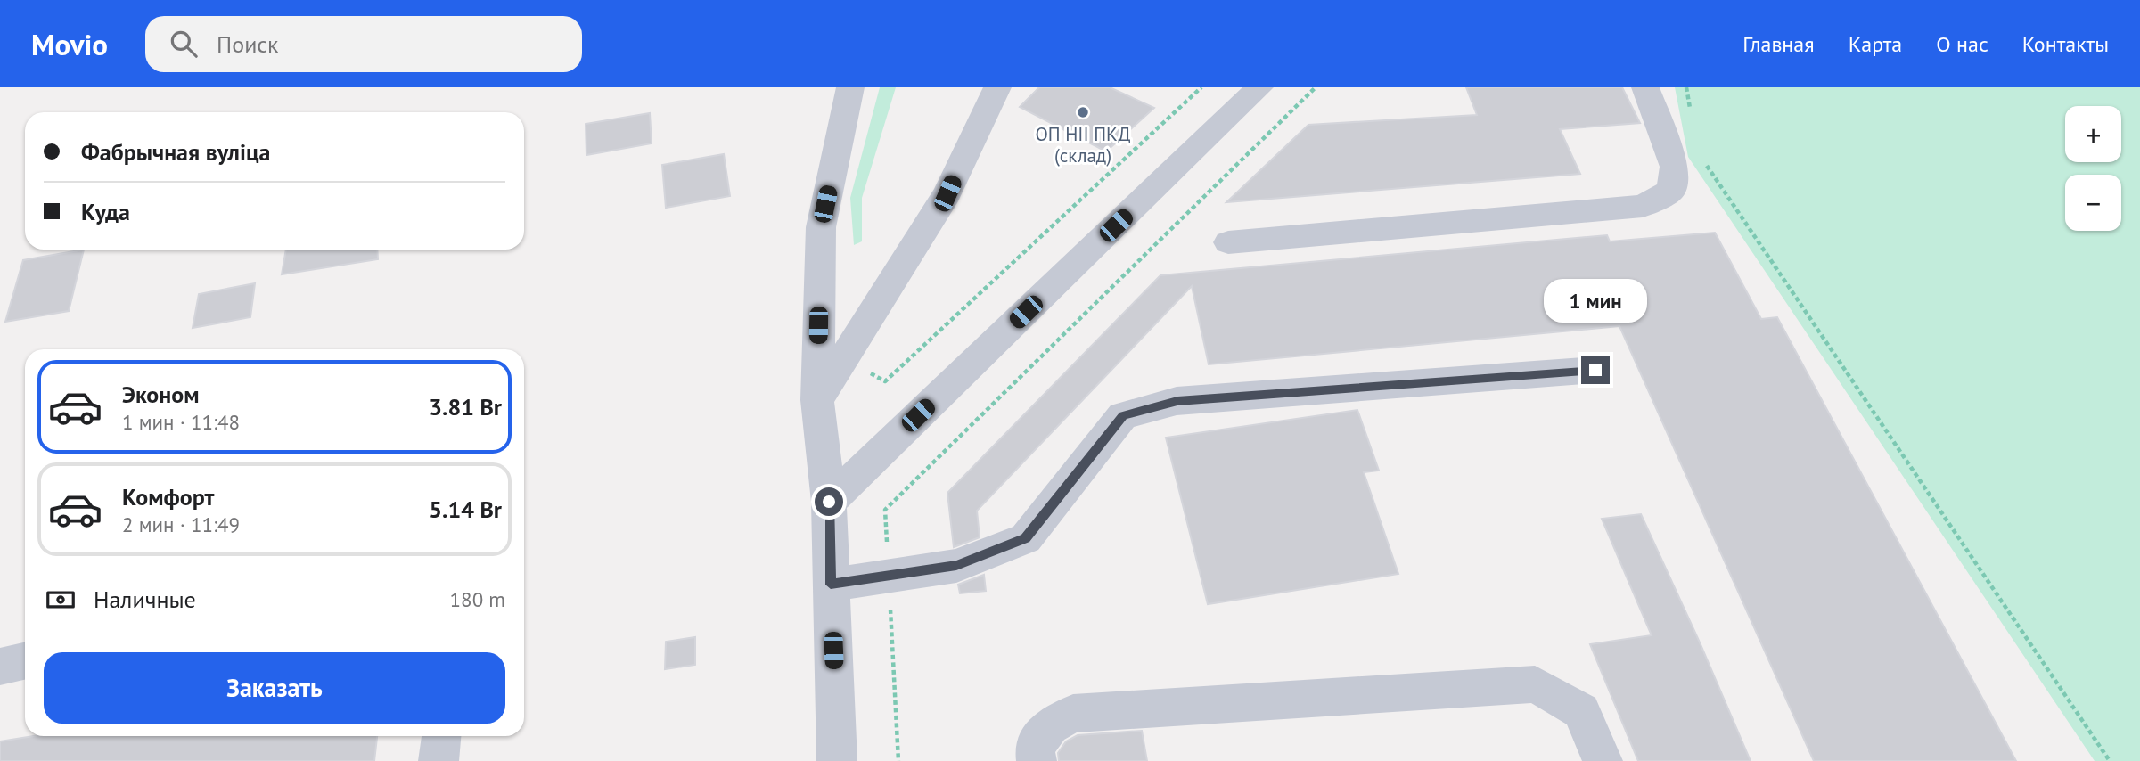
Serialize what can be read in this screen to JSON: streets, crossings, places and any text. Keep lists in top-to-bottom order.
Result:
{
  "places": ["ОП НII ПКД (склад)"],
  "page": {
    "header": "Movio",
    "search": "Поиск",
    "nav": [
      "Главная",
      "Карта",
      "О нас",
      "Контакты"
    ],
    "map_buttons": ["+", "−"],
    "banner": ["Фабрычная вуліца", "Куда"],
    "bubble": "1 мин",
    "list": [
      {
        "name": "Эконом",
        "note": "1 мин · 11:48",
        "value": "3.81 Br"
      },
      {
        "name": "Комфорт",
        "note": "2 мин · 11:49",
        "value": "5.14 Br"
      }
    ],
    "pay": ["Наличные", "180 m"],
    "buttons": "Заказать"
  }
}
